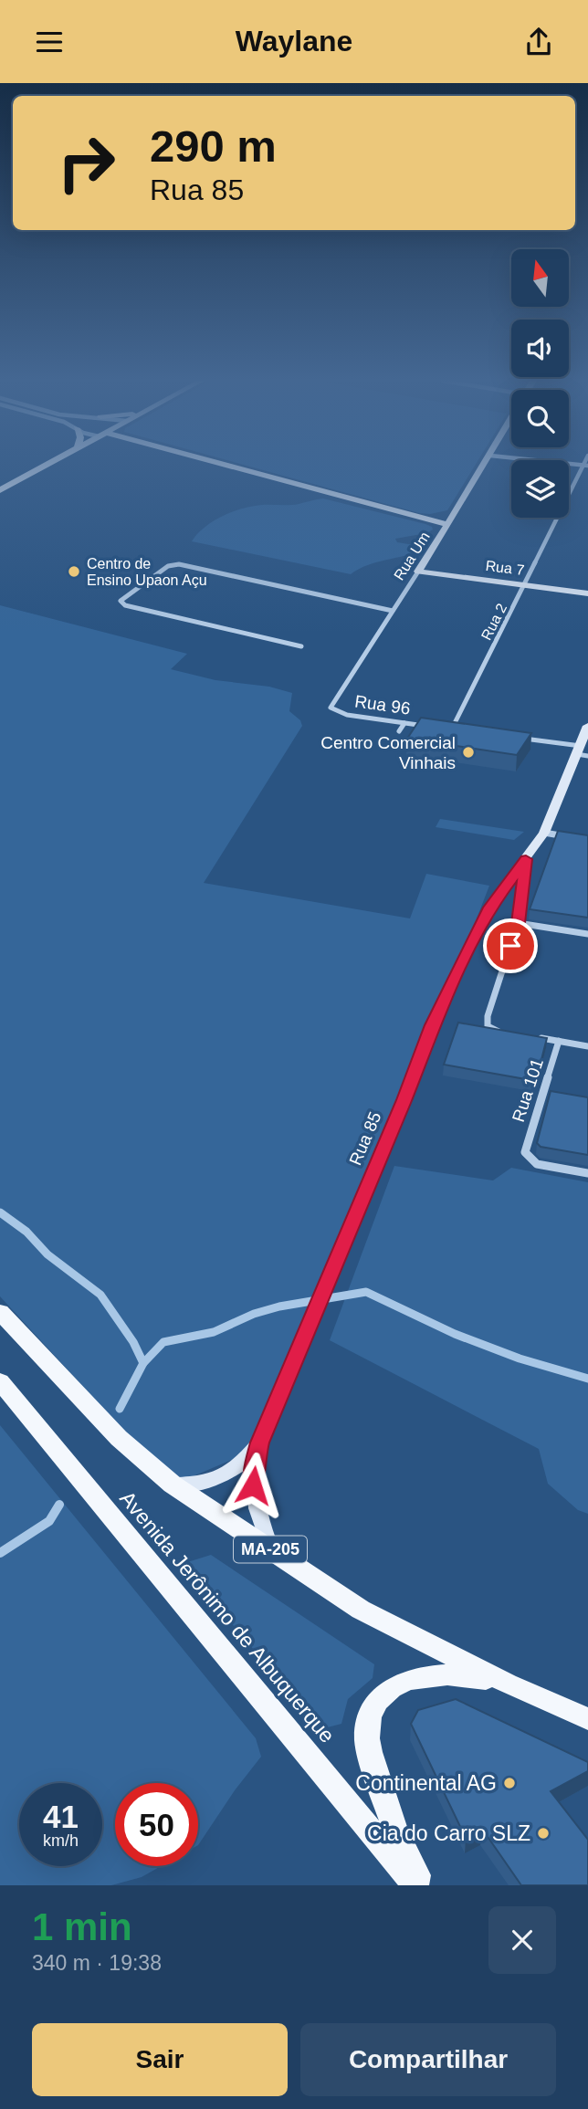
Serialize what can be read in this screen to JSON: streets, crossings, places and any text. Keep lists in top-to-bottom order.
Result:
{
  "streets": {
    "main road": ["MA-205", "Avenida Jerônimo de Albuquerque"],
    "street": [
      "Rua Um",
      "Rua 7",
      "Rua 2",
      "Rua 96",
      "Rua 101",
      "Rua 85"
    ]
  },
  "crossings": [
    ["Rua Um", "Rua 7"],
    ["Rua Um", "Rua 96"],
    ["Rua 7", "Rua 2"],
    ["Rua 85", "Avenida Jerônimo de Albuquerque"]
  ],
  "places": [
    "Centro de Ensino Upaon Açu",
    "Centro Comercial Vinhais",
    "Continental AG",
    "Cia do Carro SLZ"
  ],
  "north": "top",
  "page": {
    "header": "Waylane",
    "turn": ["290 m", "Rua 85"],
    "speed": "41 km/h",
    "limit": "50",
    "heading": ["1 min", "340 m · 19:38"],
    "buttons": ["Sair", "Compartilhar"]
  }
}
